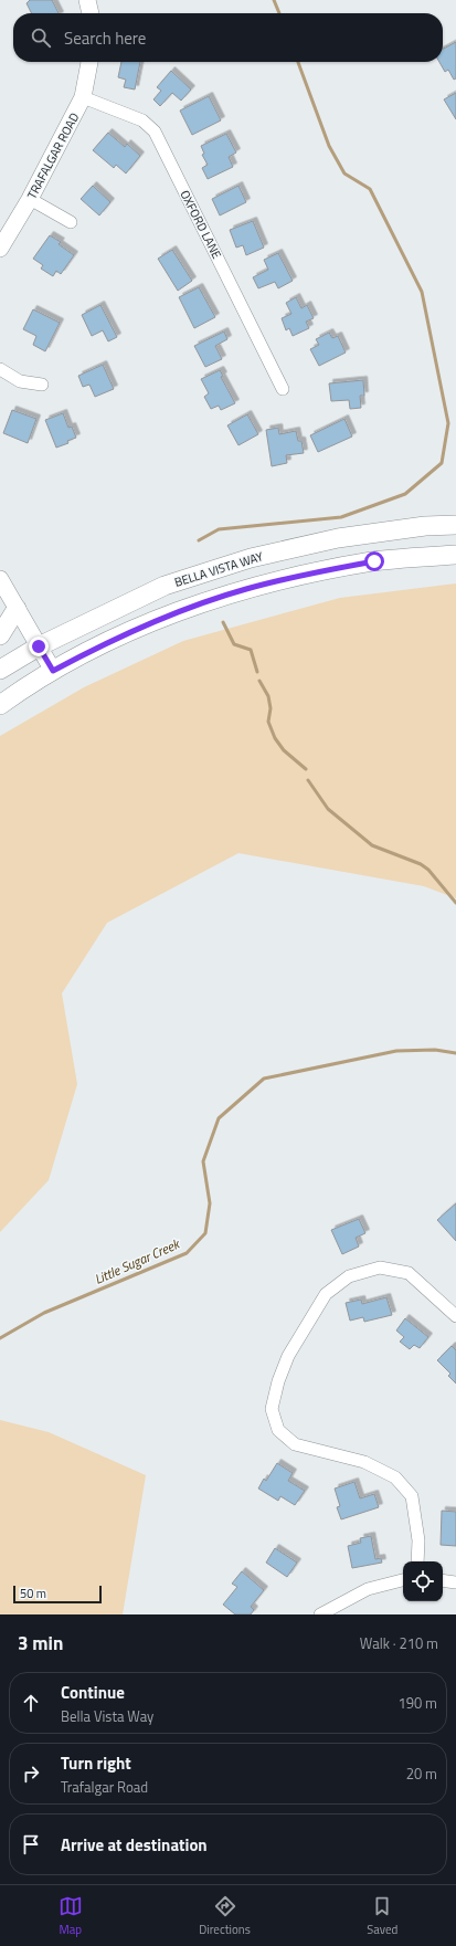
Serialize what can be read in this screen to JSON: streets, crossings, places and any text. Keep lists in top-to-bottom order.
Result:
{
  "streets": {
    "main road": ["BELLA VISTA WAY"],
    "street": ["TRAFALGAR ROAD", "OXFORD LANE"]
  },
  "crossings": [
    ["TRAFALGAR ROAD", "OXFORD LANE"]
  ],
  "water": ["Little Sugar Creek"],
  "scale_bar": "50 m",
  "page": {
    "search": "Search here",
    "scale": "50 m",
    "heading": ["3 min", "Walk · 210 m"],
    "list": [
      ["Continue", "Bella Vista Way", "190 m"],
      ["Turn right", "Trafalgar Road", "20 m"],
      "Arrive at destination"
    ],
    "nav": ["Map", "Directions", "Saved"]
  }
}
